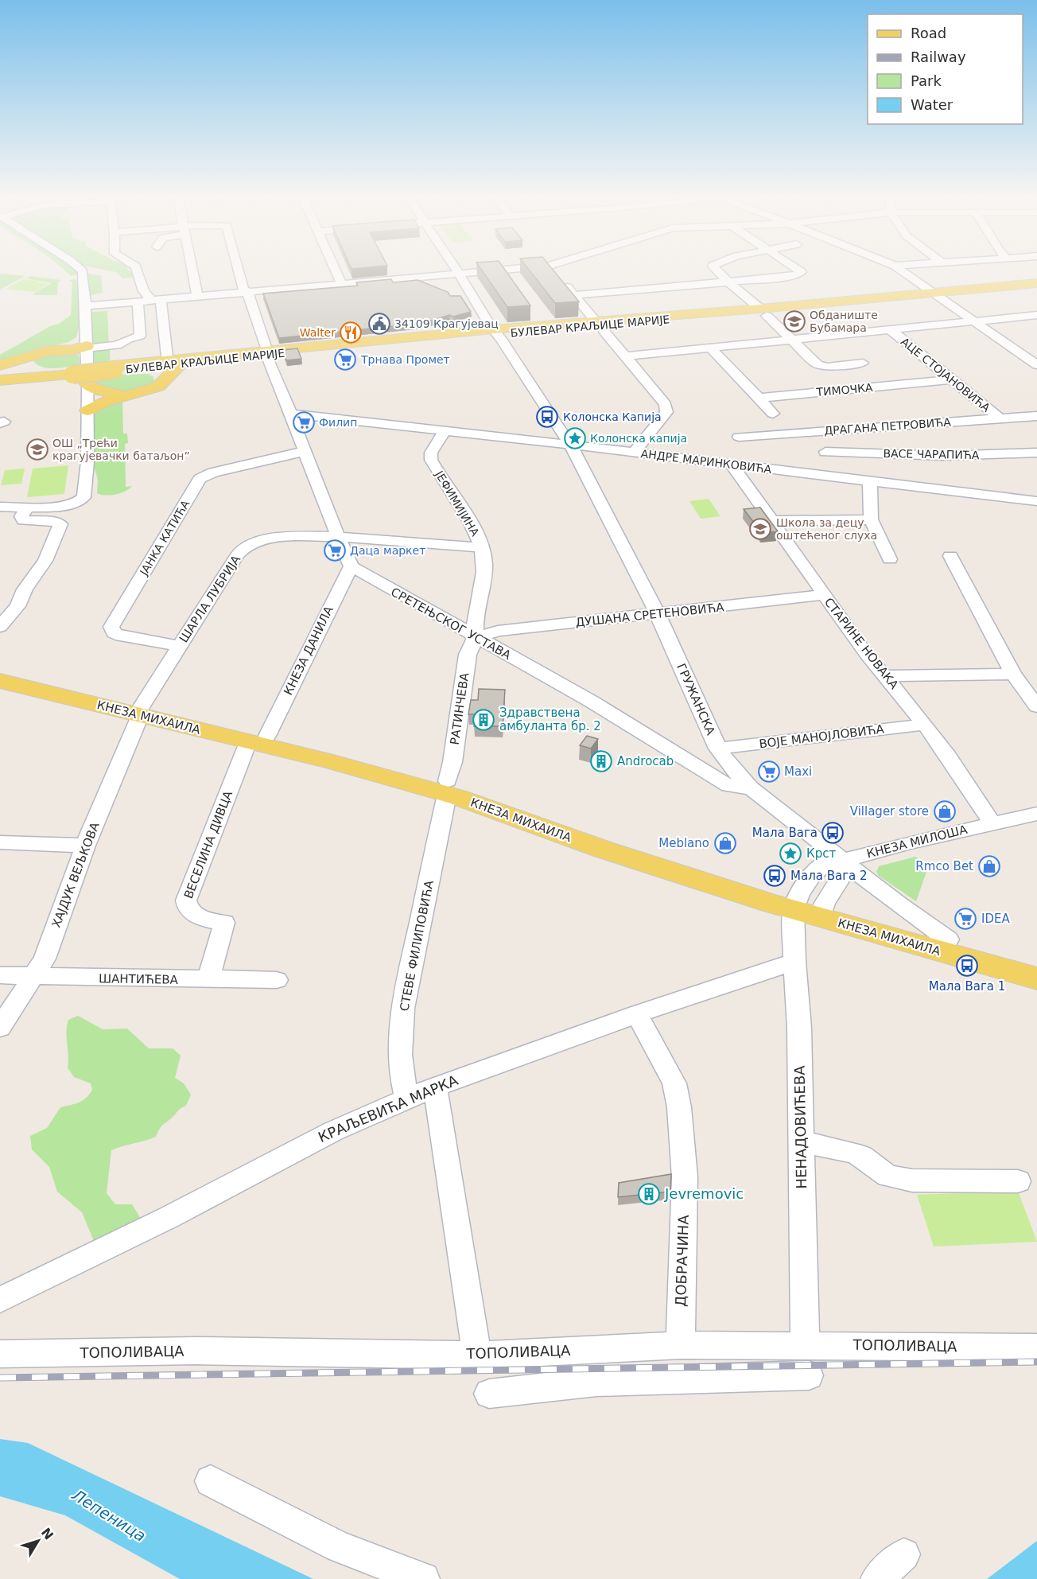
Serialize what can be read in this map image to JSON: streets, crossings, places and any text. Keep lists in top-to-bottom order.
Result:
{
  "streets": {
    "main road": ["БУЛЕВАР КРАЉИЦЕ МАРИЈЕ", "КНЕЗА МИХАИЛА"],
    "street": [
      "АЦЕ СТОЈАНОВИЋА",
      "ТИМОЧКА",
      "ДРАГАНА ПЕТРОВИЋА",
      "ВАСЕ ЧАРАПИЋА",
      "АНДРЕ МАРИНКОВИЋА",
      "ЈЕФИМИЈИНА",
      "ЈАНКА КАТИЋА",
      "ШАРЛА ЛУБРИЈА",
      "ДУШАНА СРЕТЕНОВИЋА",
      "СРЕТЕЊСКОГ УСТАВА",
      "СТАРИНЕ НОВАКА",
      "КНЕЗА ДАНИЛА",
      "ГРУЖАНСКА",
      "РАТИНЧЕВА",
      "ВОЈЕ МАНОЈЛОВИЋА",
      "КНЕЗА МИЛОША",
      "ВЕСЕЛИНА ДИВЦА",
      "ХАЈДУК ВЕЉКОВА",
      "СТЕВЕ ФИЛИПОВИЋА",
      "ШАНТИЋЕВА",
      "КРАЉЕВИЋА МАРКА",
      "НЕНАДОВИЋЕВА",
      "ДОБРАЧИНА",
      "ТОПОЛИВАЦА"
    ]
  },
  "crossings": [
    ["БУЛЕВАР КРАЉИЦЕ МАРИЈЕ", "ГРУЖАНСКА"],
    ["АЦЕ СТОЈАНОВИЋА", "ТИМОЧКА"],
    ["АЦЕ СТОЈАНОВИЋА", "ДРАГАНА ПЕТРОВИЋА"],
    ["АНДРЕ МАРИНКОВИЋА", "ЈЕФИМИЈИНА"],
    ["АНДРЕ МАРИНКОВИЋА", "СТАРИНЕ НОВАКА"],
    ["АНДРЕ МАРИНКОВИЋА", "ГРУЖАНСКА"],
    ["ЈЕФИМИЈИНА", "ШАРЛА ЛУБРИЈА"],
    ["ЈЕФИМИЈИНА", "ДУШАНА СРЕТЕНОВИЋА"],
    ["ЈЕФИМИЈИНА", "СРЕТЕЊСКОГ УСТАВА"],
    ["ЈЕФИМИЈИНА", "РАТИНЧЕВА"],
    ["ЈАНКА КАТИЋА", "ШАРЛА ЛУБРИЈА"],
    ["ШАРЛА ЛУБРИЈА", "КНЕЗА МИХАИЛА"],
    ["ШАРЛА ЛУБРИЈА", "ХАЈДУК ВЕЉКОВА"],
    ["ДУШАНА СРЕТЕНОВИЋА", "СРЕТЕЊСКОГ УСТАВА"],
    ["ДУШАНА СРЕТЕНОВИЋА", "СТАРИНЕ НОВАКА"],
    ["ДУШАНА СРЕТЕНОВИЋА", "ГРУЖАНСКА"],
    ["ДУШАНА СРЕТЕНОВИЋА", "РАТИНЧЕВА"],
    ["СРЕТЕЊСКОГ УСТАВА", "КНЕЗА ДАНИЛА"],
    ["СРЕТЕЊСКОГ УСТАВА", "ГРУЖАНСКА"],
    ["СРЕТЕЊСКОГ УСТАВА", "РАТИНЧЕВА"],
    ["СТАРИНЕ НОВАКА", "ВОЈЕ МАНОЈЛОВИЋА"],
    ["СТАРИНЕ НОВАКА", "КНЕЗА МИЛОША"],
    ["КНЕЗА ДАНИЛА", "КНЕЗА МИХАИЛА"],
    ["КНЕЗА ДАНИЛА", "ВЕСЕЛИНА ДИВЦА"],
    ["ГРУЖАНСКА", "КНЕЗА МИХАИЛА"],
    ["ГРУЖАНСКА", "ВОЈЕ МАНОЈЛОВИЋА"],
    ["ГРУЖАНСКА", "КНЕЗА МИЛОША"],
    ["РАТИНЧЕВА", "КНЕЗА МИХАИЛА"],
    ["РАТИНЧЕВА", "СТЕВЕ ФИЛИПОВИЋА"],
    ["КНЕЗА МИХАИЛА", "ВЕСЕЛИНА ДИВЦА"],
    ["КНЕЗА МИХАИЛА", "ХАЈДУК ВЕЉКОВА"],
    ["КНЕЗА МИХАИЛА", "СТЕВЕ ФИЛИПОВИЋА"],
    ["КНЕЗА МИХАИЛА", "НЕНАДОВИЋЕВА"],
    ["ВЕСЕЛИНА ДИВЦА", "ШАНТИЋЕВА"],
    ["ХАЈДУК ВЕЉКОВА", "ШАНТИЋЕВА"],
    ["СТЕВЕ ФИЛИПОВИЋА", "КРАЉЕВИЋА МАРКА"],
    ["КРАЉЕВИЋА МАРКА", "НЕНАДОВИЋЕВА"],
    ["КРАЉЕВИЋА МАРКА", "ДОБРАЧИНА"],
    ["НЕНАДОВИЋЕВА", "ТОПОЛИВАЦА"],
    ["ДОБРАЧИНА", "ТОПОЛИВАЦА"]
  ],
  "water": ["Лепеница"],
  "places": {
    "school or university": ["Обданиште Бубамара", "ОШ „Трећи крагујевачки батаљон”", "Школа за децу оштећеног слуха"],
    "public building": ["34109 Крагујевац"],
    "restaurant": ["Walter"],
    "supermarket": [
      "Трнава Промет",
      "Филип",
      "Даца маркет",
      "Maxi",
      "IDEA"
    ],
    "bus stop": [
      "Колонска Капија",
      "Мала Вага",
      "Мала Вага 2",
      "Мала Вага 1"
    ],
    "place": ["Колонска капија", "Крст"],
    "building": ["Здравствена амбуланта бр. 2", "Androcab", "Jevremovic"],
    "shop": ["Villager store", "Meblano", "Rmco Bet"]
  },
  "legend": [
    "Road",
    "Railway",
    "Park",
    "Water"
  ],
  "north": "top right"
}
